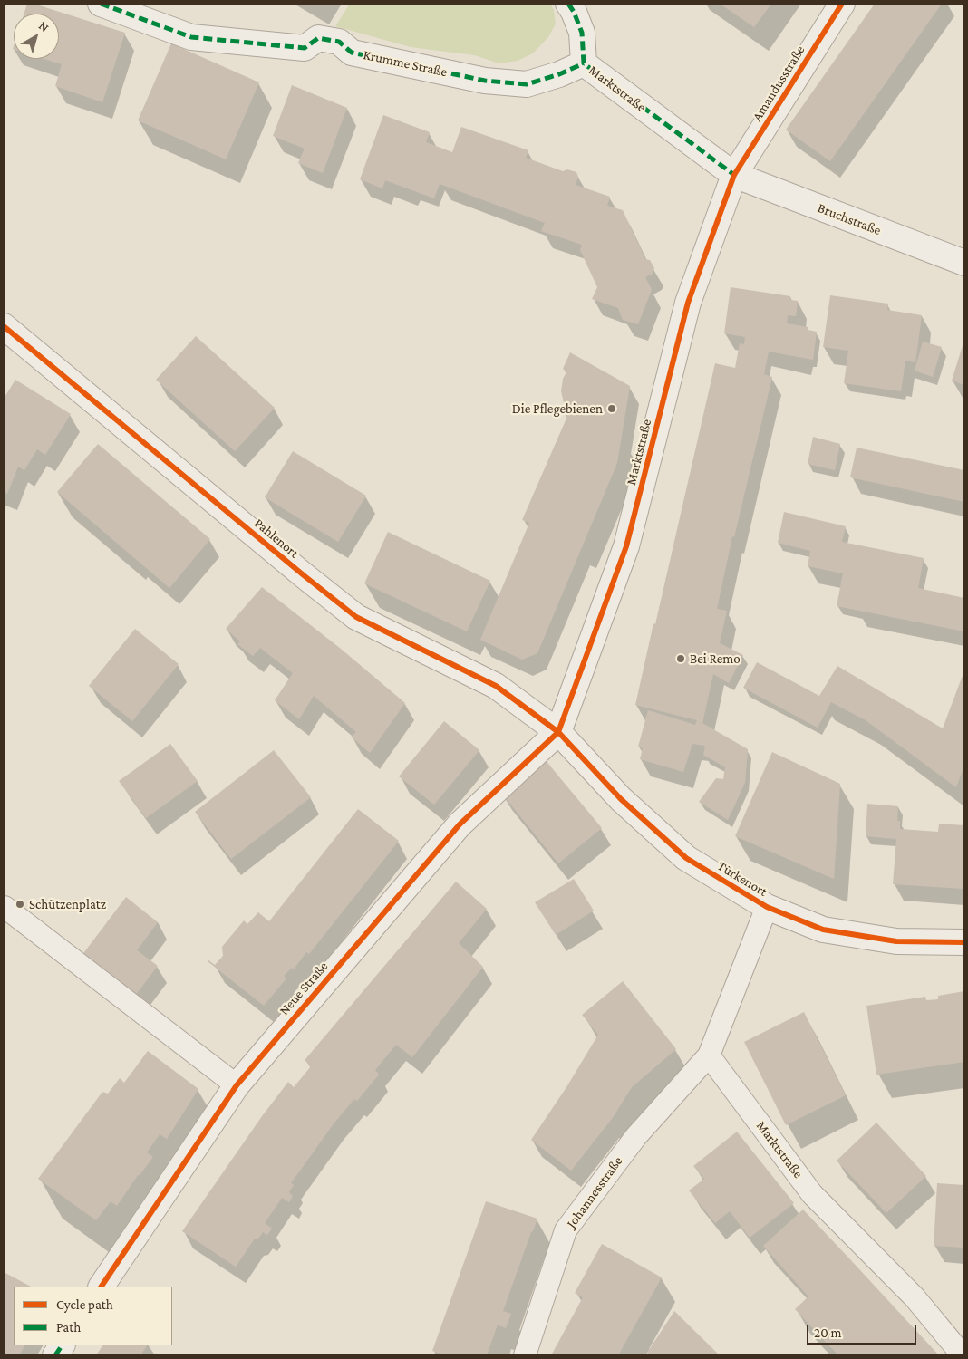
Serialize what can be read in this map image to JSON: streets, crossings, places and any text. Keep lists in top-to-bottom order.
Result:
{
  "streets": {
    "street": [
      "Krumme Straße",
      "Amandusstraße",
      "Marktstraße",
      "Bruchstraße",
      "Pahlenort",
      "Türkenort",
      "Neue Straße"
    ],
    "lane": ["Johannesstraße"]
  },
  "crossings": [
    ["Krumme Straße", "Marktstraße"],
    ["Amandusstraße", "Marktstraße"],
    ["Amandusstraße", "Bruchstraße"],
    ["Marktstraße", "Bruchstraße"],
    ["Marktstraße", "Pahlenort"],
    ["Marktstraße", "Türkenort"],
    ["Marktstraße", "Neue Straße"],
    ["Marktstraße", "Johannesstraße"],
    ["Pahlenort", "Türkenort"],
    ["Pahlenort", "Neue Straße"],
    ["Türkenort", "Neue Straße"]
  ],
  "places": ["Die Pflegebienen", "Bei Remo", "Schützenplatz"],
  "legend": ["Cycle path", "Path"],
  "scale_bar": "20 m",
  "north": "top right"
}
